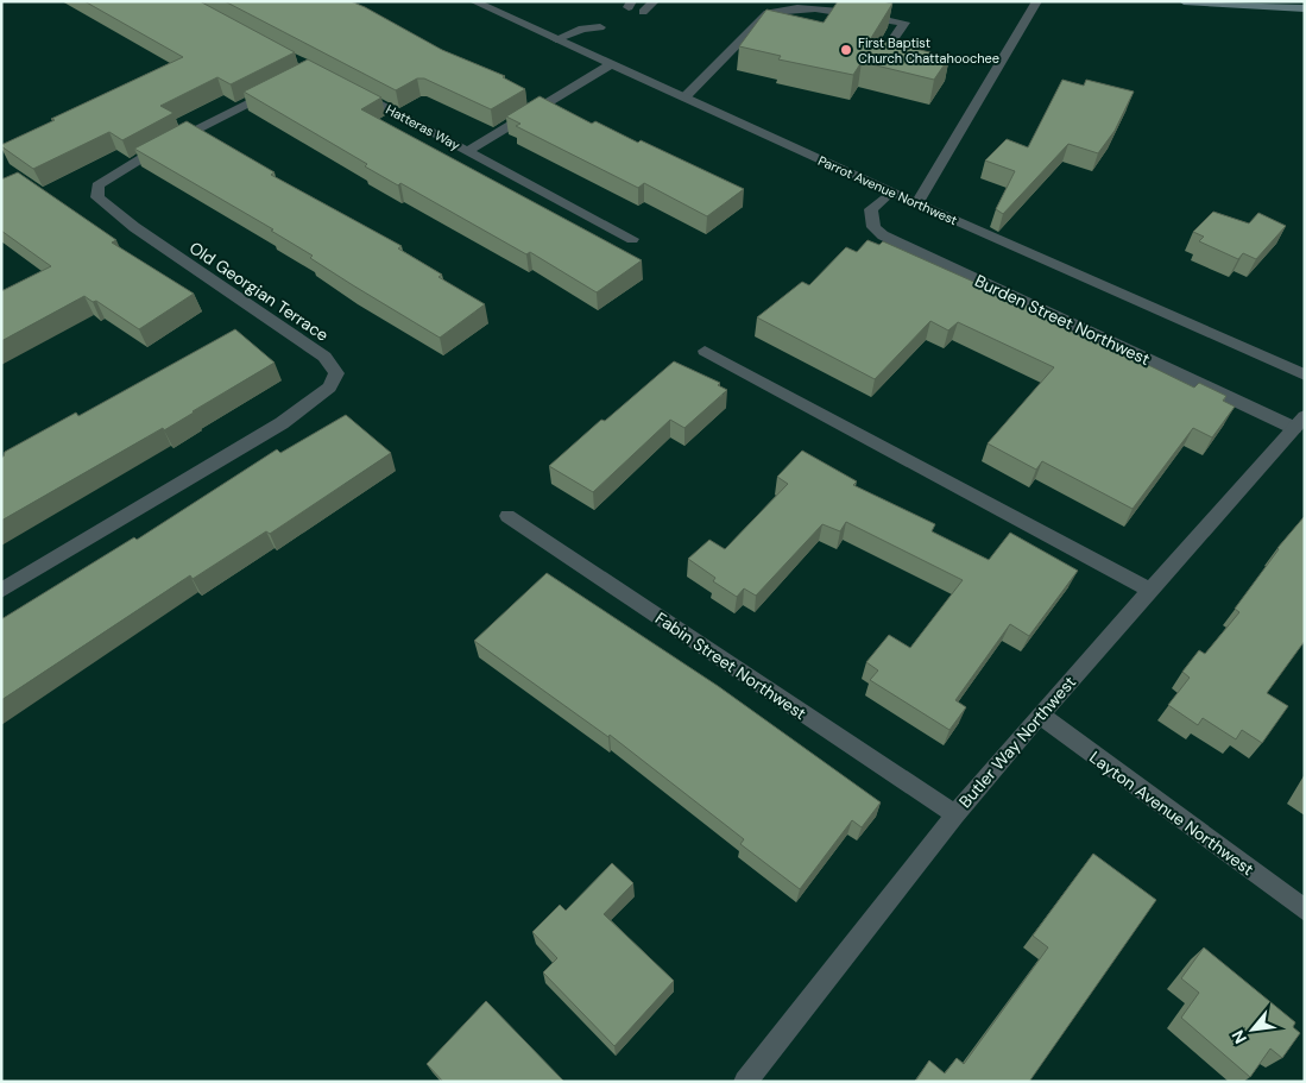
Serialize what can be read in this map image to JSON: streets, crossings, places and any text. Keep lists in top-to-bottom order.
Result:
{
  "streets": {
    "street": [
      "Hatteras Way",
      "Parrot Avenue Northwest",
      "Old Georgian Terrace",
      "Burden Street Northwest",
      "Fabin Street Northwest",
      "Butler Way Northwest",
      "Layton Avenue Northwest"
    ]
  },
  "crossings": [
    ["Parrot Avenue Northwest", "Burden Street Northwest"],
    ["Burden Street Northwest", "Butler Way Northwest"],
    ["Fabin Street Northwest", "Butler Way Northwest"],
    ["Butler Way Northwest", "Layton Avenue Northwest"]
  ],
  "places": ["First Baptist Church Chattahoochee"],
  "north": "bottom left"
}
